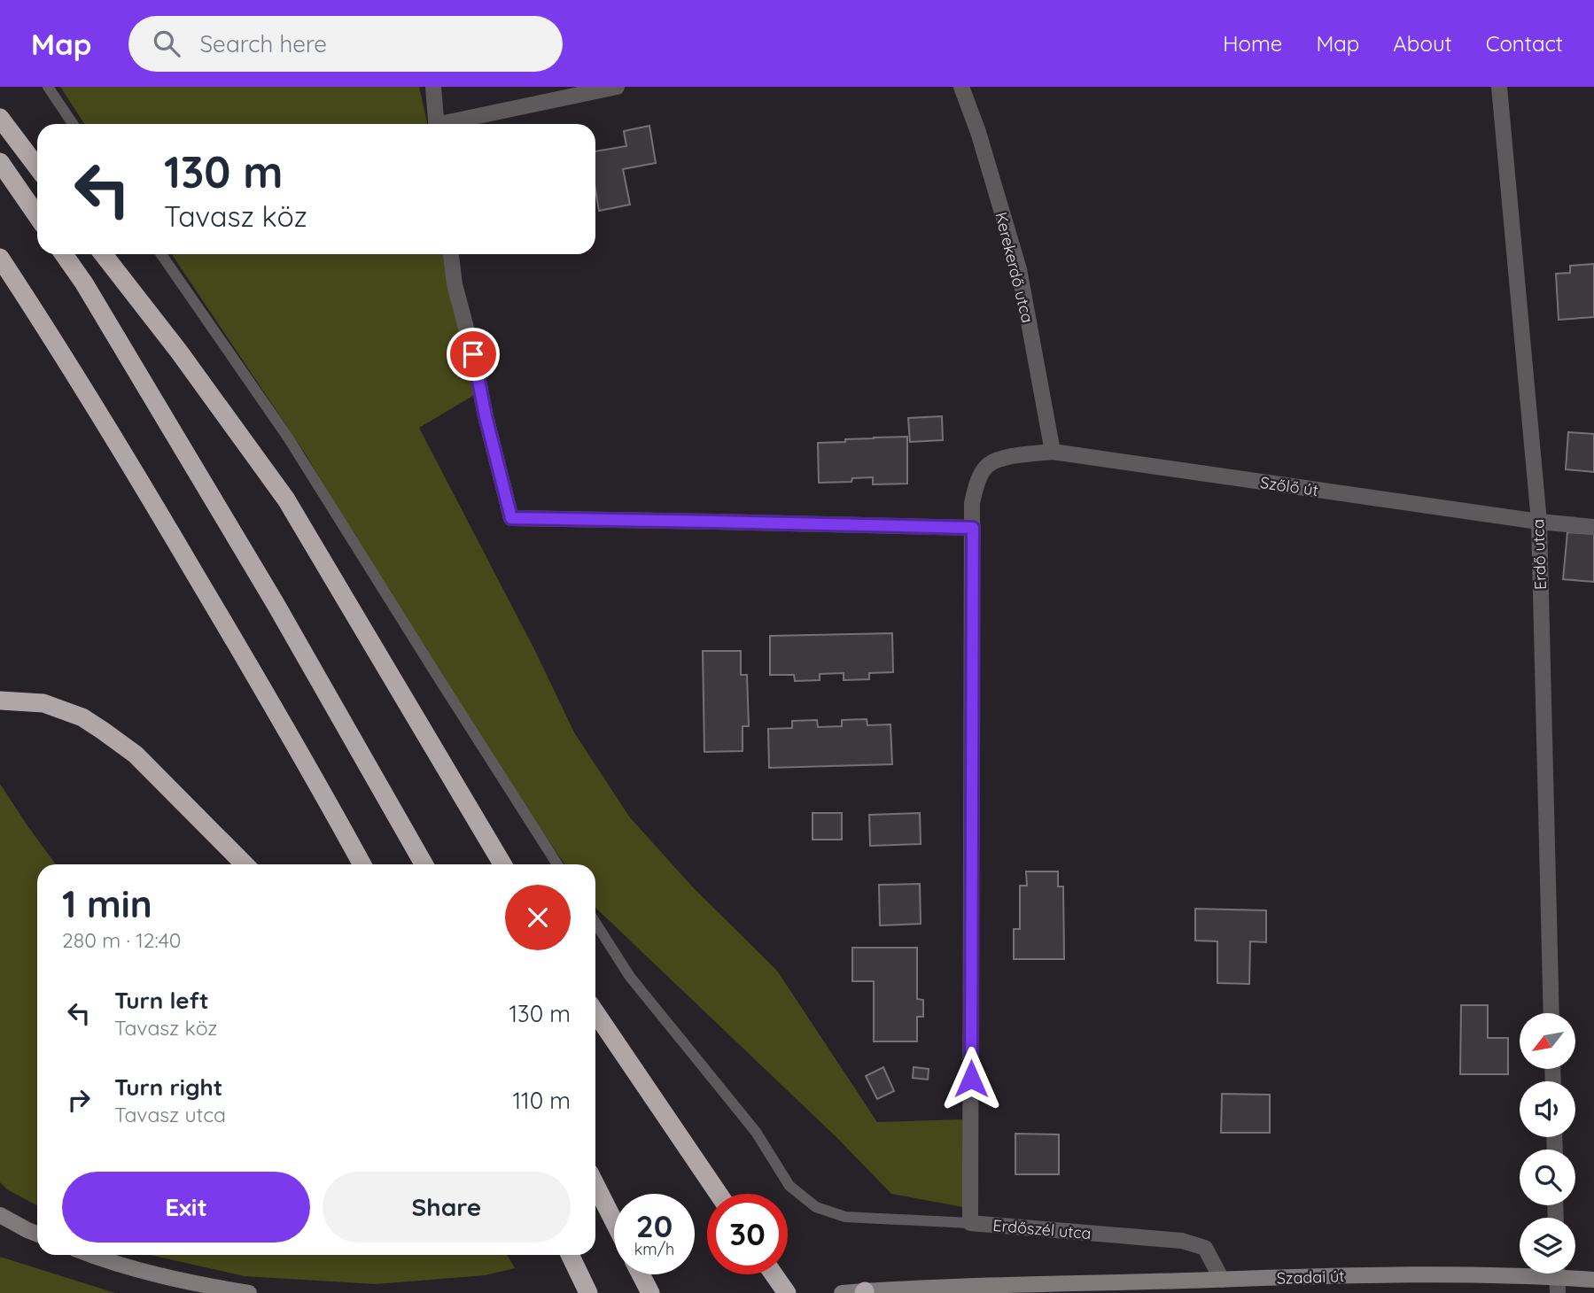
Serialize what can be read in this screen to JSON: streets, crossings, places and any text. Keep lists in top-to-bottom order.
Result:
{
  "streets": {
    "street": [
      "Kerekerdő utca",
      "Szőlő út",
      "Erdő utca",
      "Erdőszél utca",
      "Szadai út"
    ]
  },
  "crossings": [
    ["Kerekerdő utca", "Szőlő út"],
    ["Szőlő út", "Erdő utca"],
    ["Szőlő út", "Erdőszél utca"],
    ["Erdőszél utca", "Szadai út"]
  ],
  "north": "bottom left",
  "page": {
    "header": "Map",
    "search": "Search here",
    "nav": [
      "Home",
      "Map",
      "About",
      "Contact"
    ],
    "turn": ["130 m", "Tavasz köz"],
    "heading": ["1 min", "280 m · 12:40"],
    "list": [
      {
        "name": "Turn left",
        "note": "Tavasz köz",
        "value": "130 m"
      },
      {
        "name": "Turn right",
        "note": "Tavasz utca",
        "value": "110 m"
      }
    ],
    "buttons": ["Exit", "Share"],
    "speed": "20 km/h",
    "limit": "30"
  }
}
